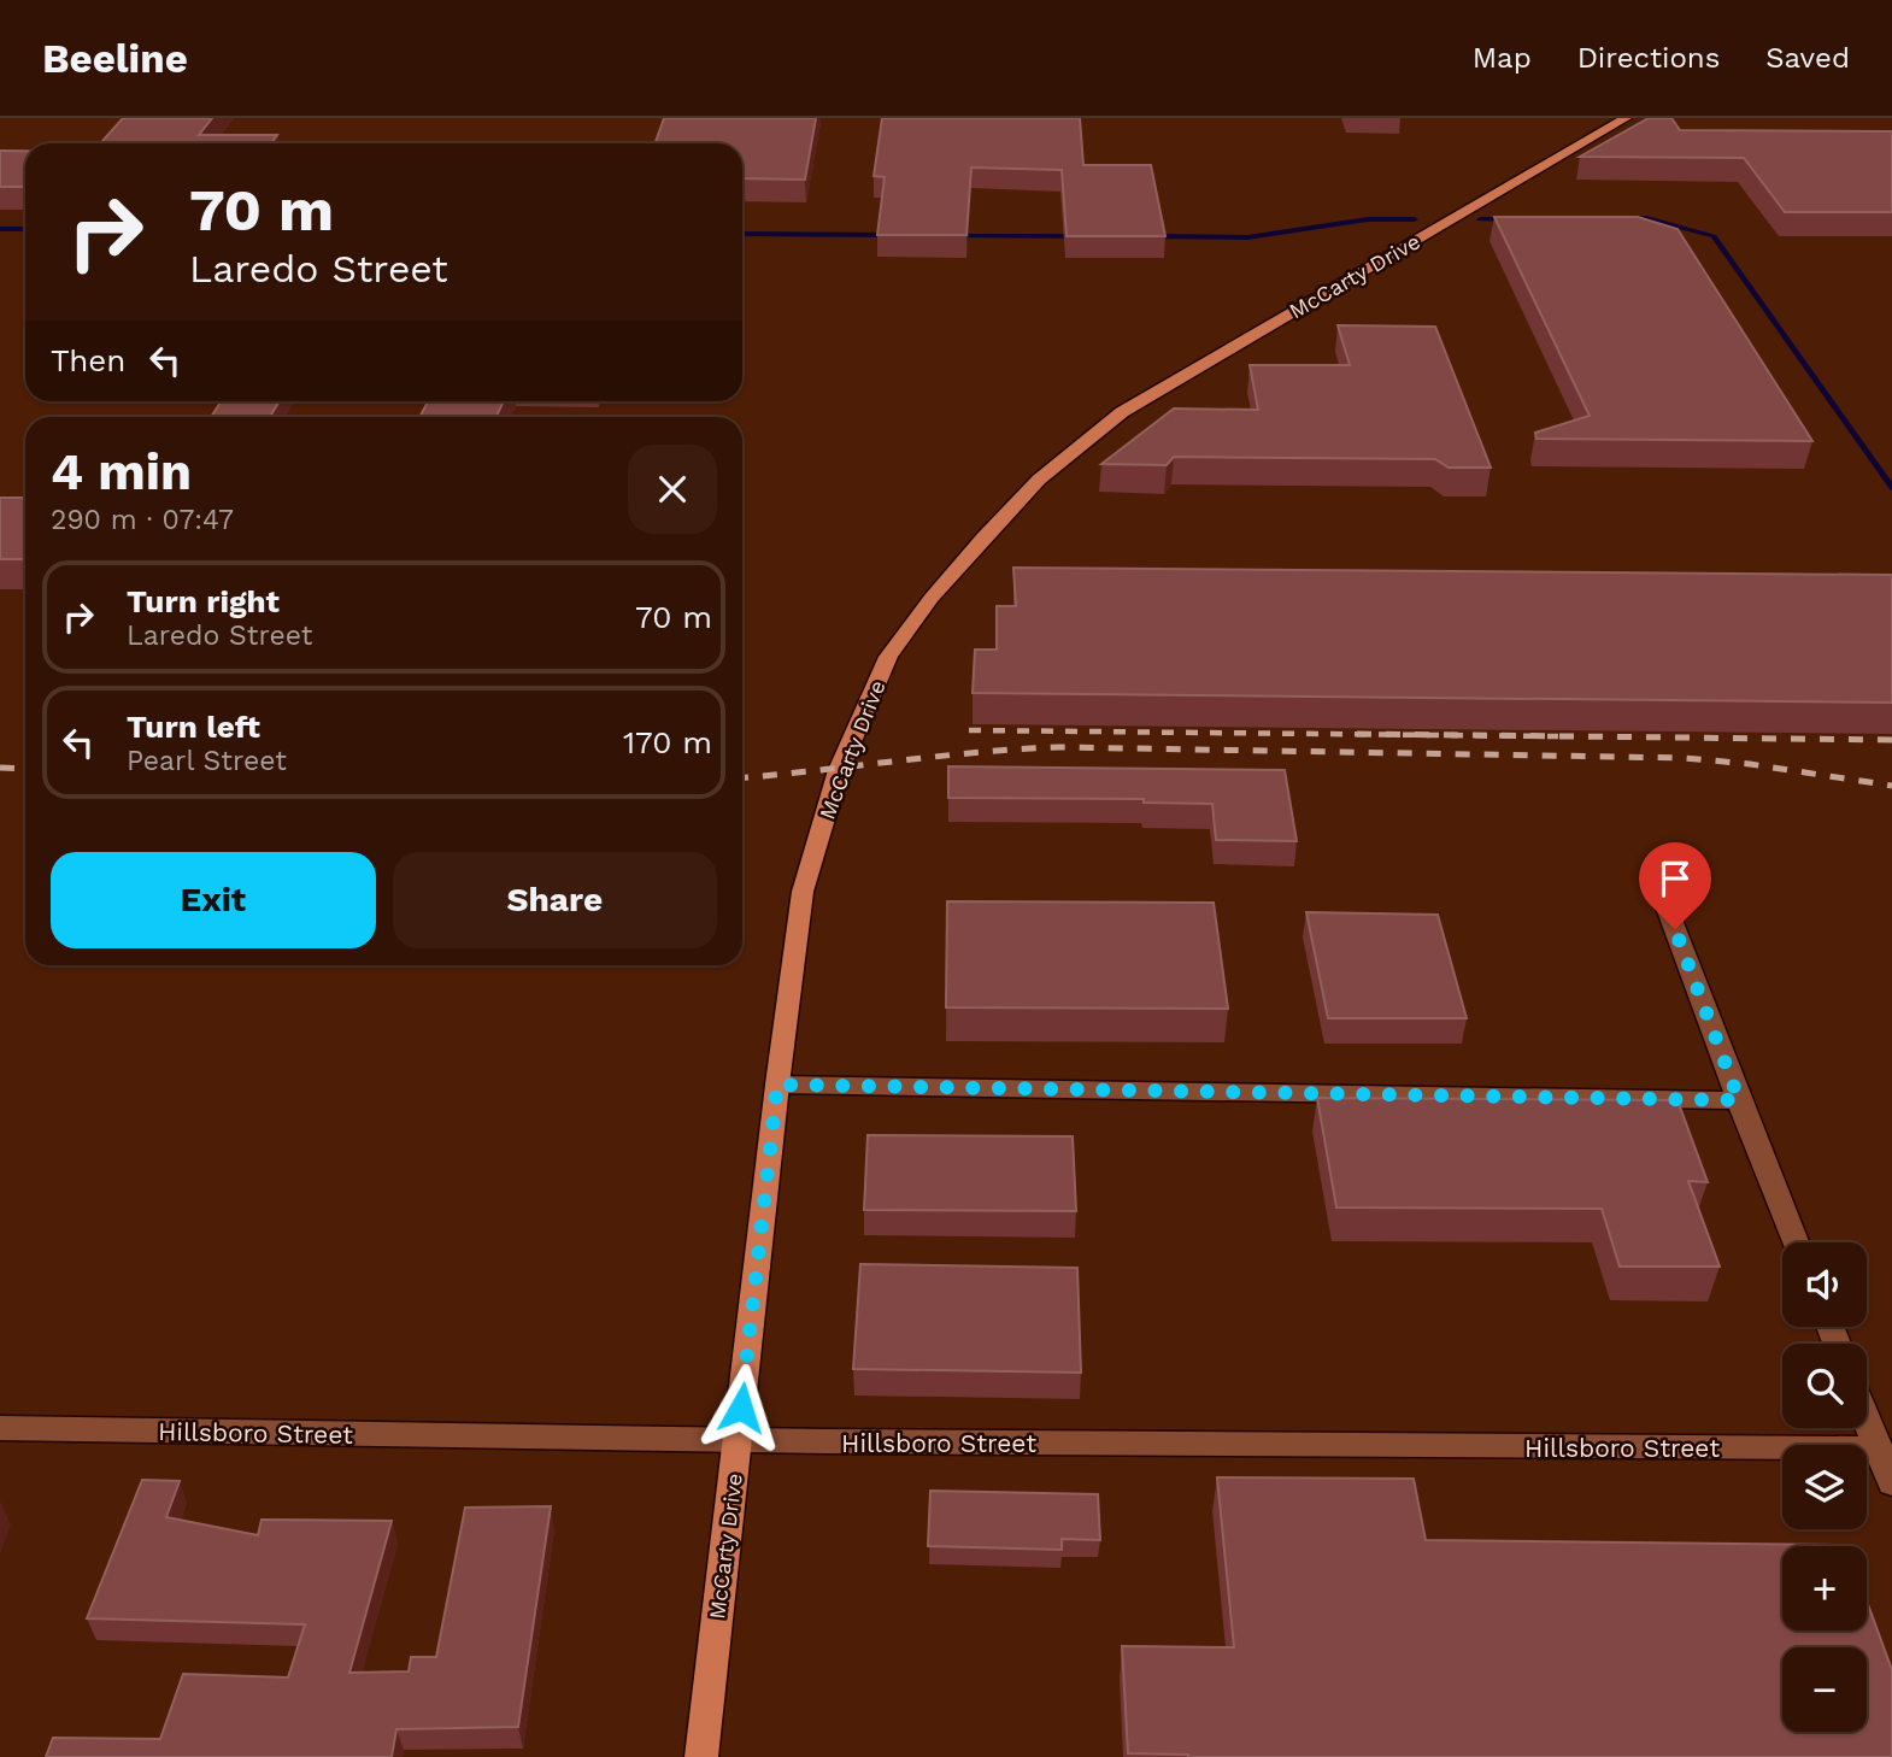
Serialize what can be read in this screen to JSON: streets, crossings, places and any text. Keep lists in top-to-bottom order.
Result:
{
  "streets": {
    "main road": ["McCarty Drive"],
    "street": ["Hillsboro Street"]
  },
  "crossings": [
    ["McCarty Drive", "Hillsboro Street"]
  ],
  "page": {
    "header": "Beeline",
    "nav": ["Map", "Directions", "Saved"],
    "turn": ["70 m", "Laredo Street"],
    "then": "Then",
    "heading": ["4 min", "290 m · 07:47"],
    "list": [
      {
        "name": "Turn right",
        "note": "Laredo Street",
        "value": "70 m"
      },
      {
        "name": "Turn left",
        "note": "Pearl Street",
        "value": "170 m"
      }
    ],
    "buttons": ["Exit", "Share"],
    "map_buttons": ["+", "−"]
  }
}
